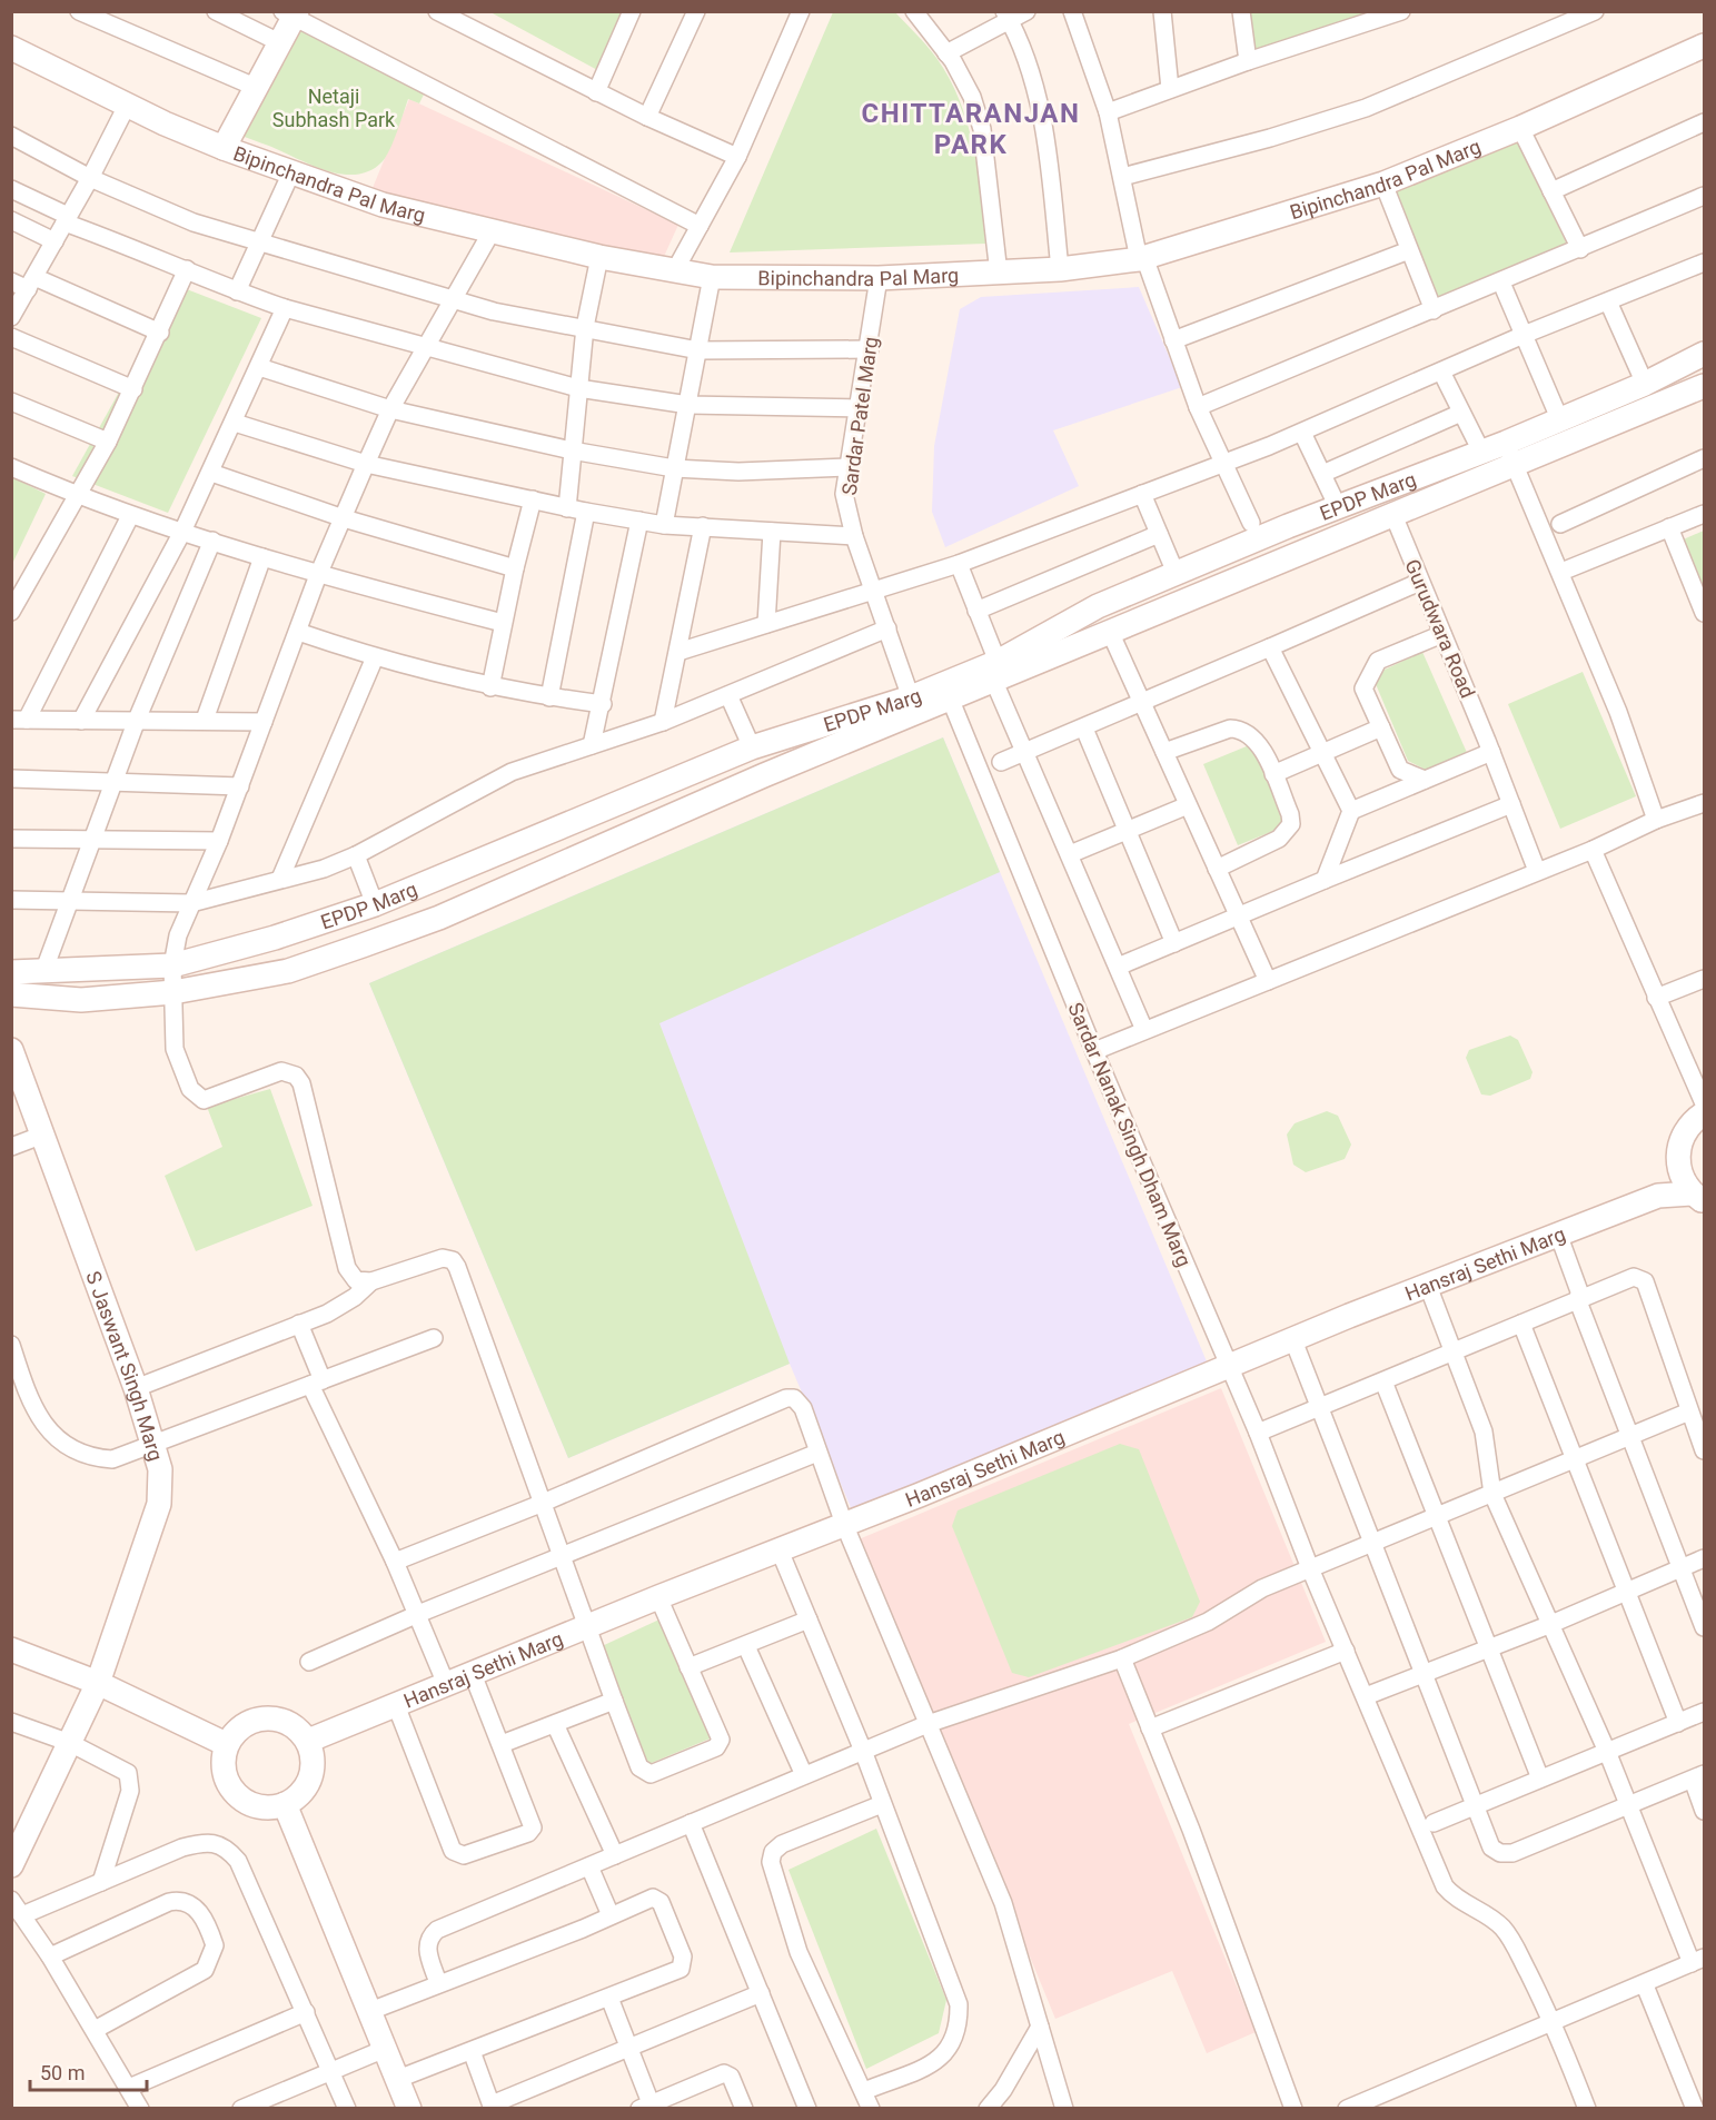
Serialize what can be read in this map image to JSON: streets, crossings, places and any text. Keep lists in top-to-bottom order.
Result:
{
  "streets": {
    "street": [
      "Bipinchandra Pal Marg",
      "Sardar Patel Marg",
      "EPDP Marg",
      "Gurudwara Road",
      "Sardar Nanak Singh Dham Marg",
      "Hansraj Sethi Marg",
      "S Jaswant Singh Marg"
    ]
  },
  "crossings": [
    ["Bipinchandra Pal Marg", "Sardar Patel Marg"],
    ["Sardar Patel Marg", "EPDP Marg"],
    ["EPDP Marg", "Gurudwara Road"],
    ["EPDP Marg", "Sardar Nanak Singh Dham Marg"],
    ["Sardar Nanak Singh Dham Marg", "Hansraj Sethi Marg"]
  ],
  "districts": ["CHITTARANJAN PARK"],
  "parks": ["Netaji Subhash Park"],
  "scale_bar": "50 m"
}
